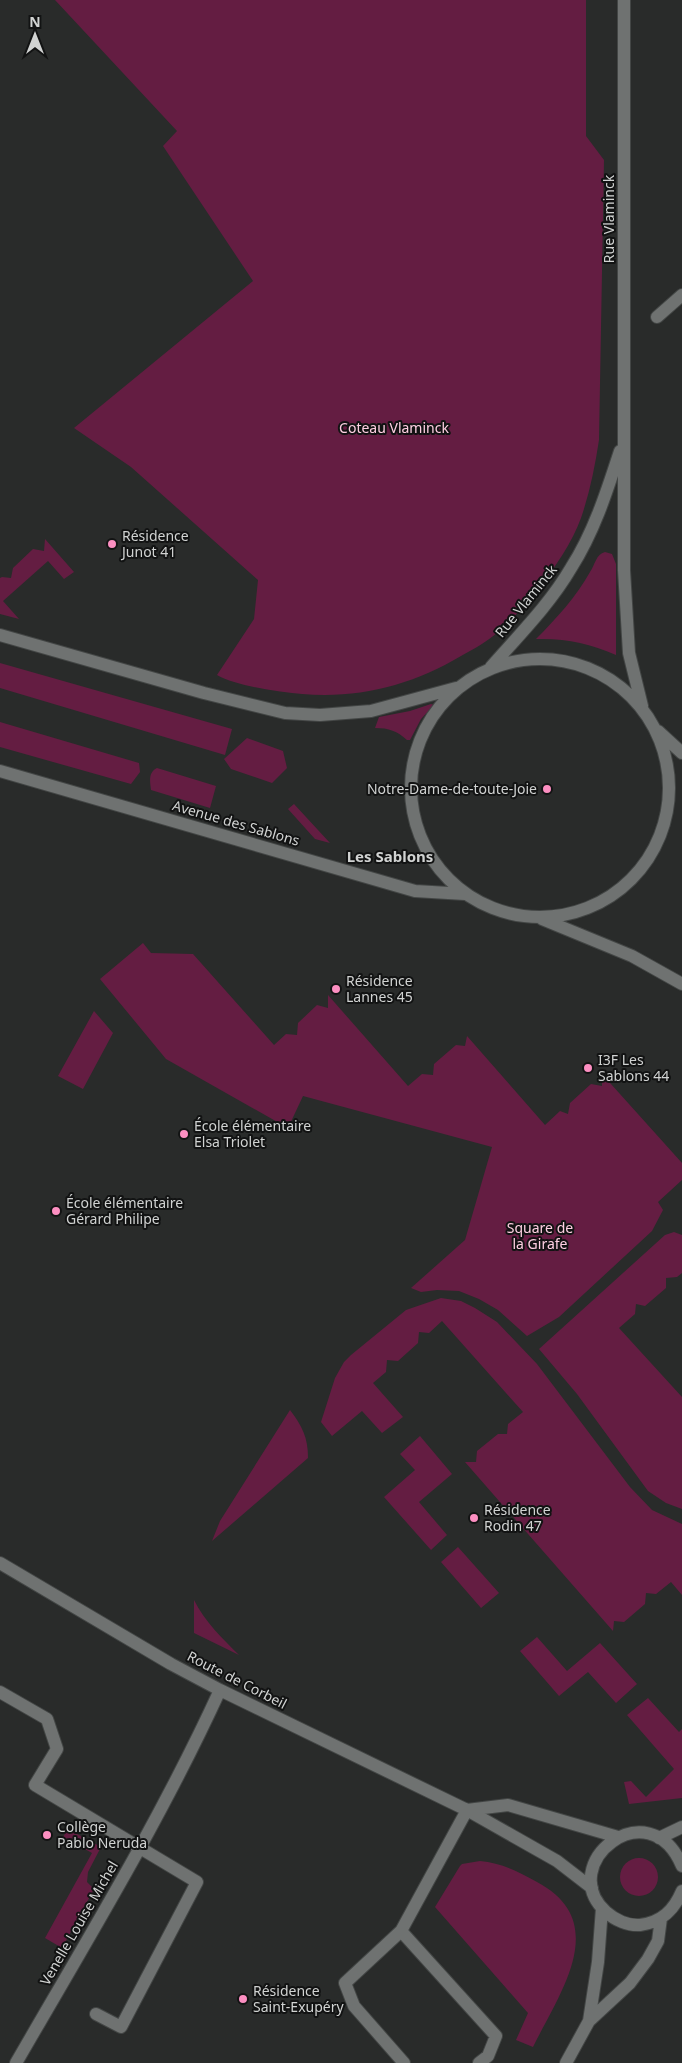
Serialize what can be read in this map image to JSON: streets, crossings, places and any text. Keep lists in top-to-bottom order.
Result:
{
  "streets": {
    "street": [
      "Rue Vlaminck",
      "Avenue des Sablons",
      "Route de Corbeil",
      "Venelle Louise Michel"
    ]
  },
  "crossings": [
    ["Rue Vlaminck", "Avenue des Sablons"],
    ["Route de Corbeil", "Venelle Louise Michel"]
  ],
  "districts": ["Les Sablons"],
  "parks": ["Coteau Vlaminck", "Square de la Girafe"],
  "places": [
    "Résidence Junot 41",
    "Notre-Dame-de-toute-Joie",
    "Résidence Lannes 45",
    "I3F Les Sablons 44",
    "École élémentaire Elsa Triolet",
    "École élémentaire Gérard Philipe",
    "Résidence Rodin 47",
    "Collège Pablo Neruda",
    "Résidence Saint-Exupéry"
  ],
  "north": "top"
}
